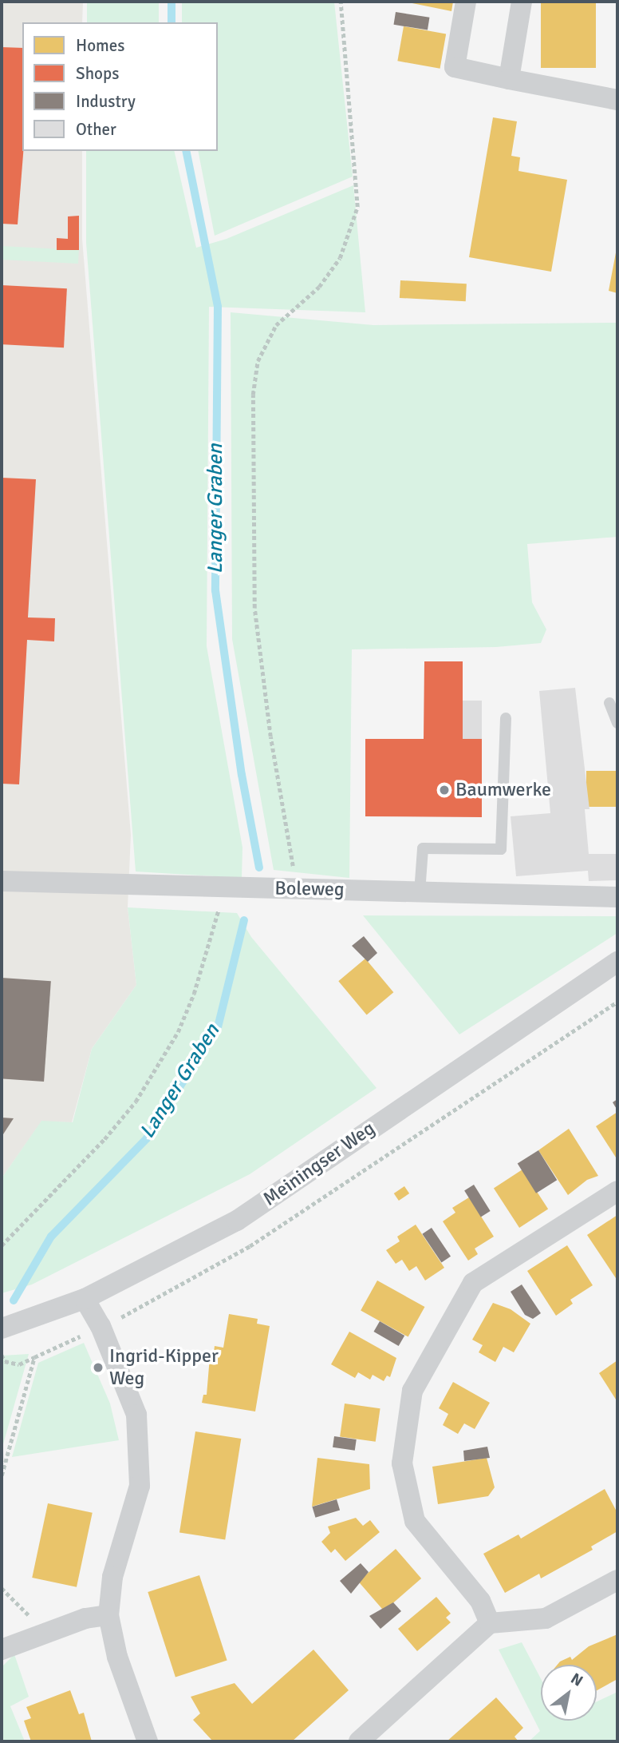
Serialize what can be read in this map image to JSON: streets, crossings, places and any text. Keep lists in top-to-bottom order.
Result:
{
  "streets": {
    "street": ["Boleweg", "Meiningser Weg"]
  },
  "water": ["Langer Graben"],
  "places": ["Baumwerke", "Ingrid-Kipper Weg"],
  "legend": [
    "Homes",
    "Shops",
    "Industry",
    "Other"
  ],
  "north": "top right"
}
